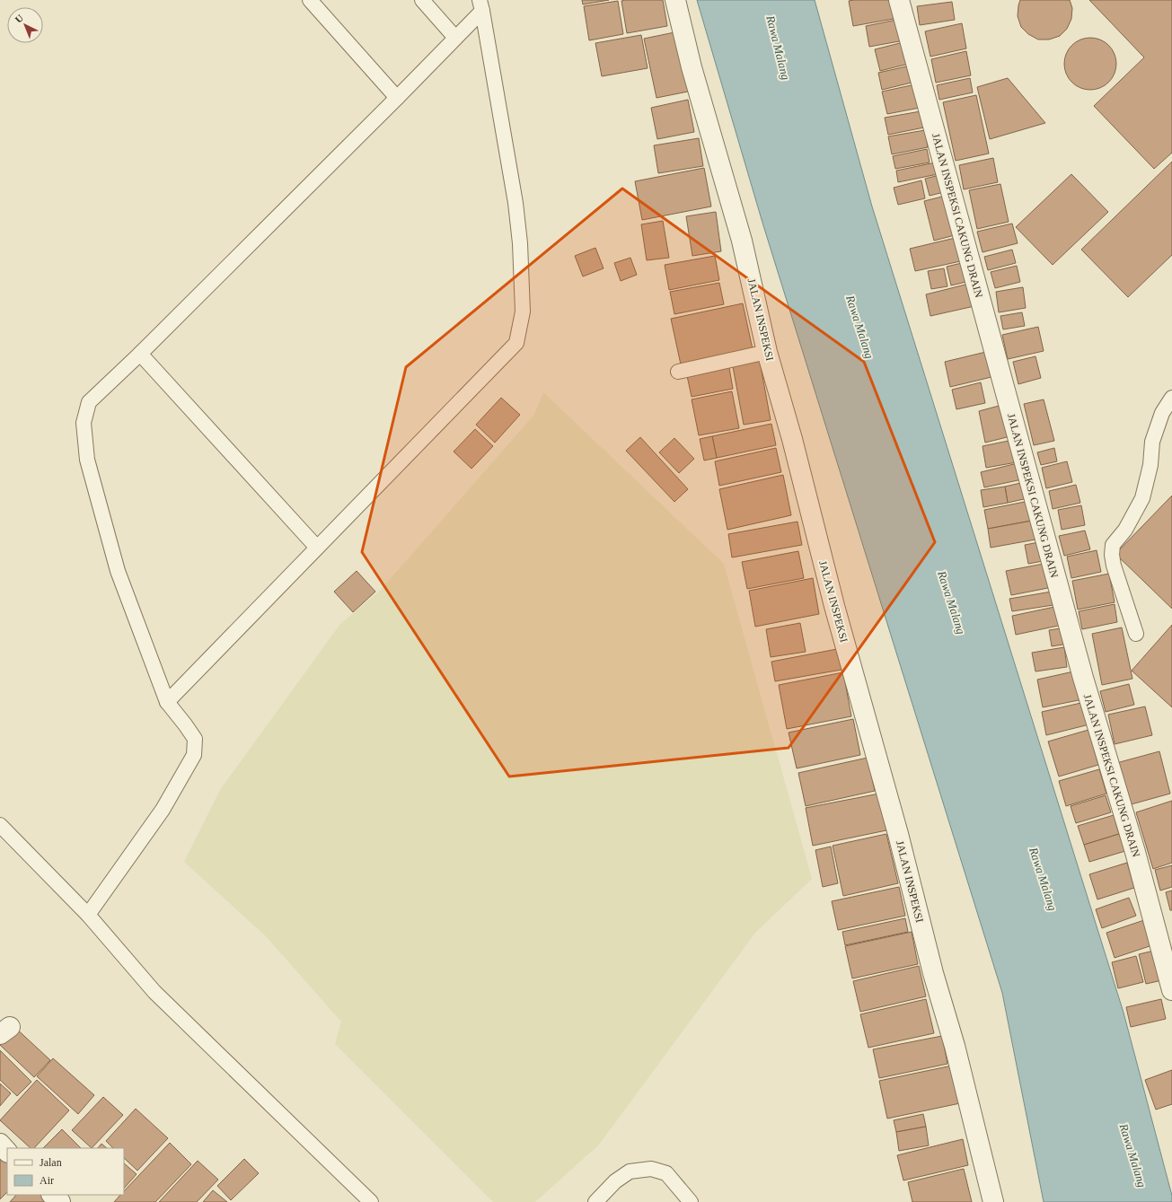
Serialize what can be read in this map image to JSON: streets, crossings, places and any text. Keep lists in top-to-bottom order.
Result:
{
  "streets": {
    "street": ["JALAN INSPEKSI CAKUNG DRAIN", "JALAN INSPEKSI"]
  },
  "water": ["Rawa Malang"],
  "legend": ["Jalan", "Air"],
  "north": "top left"
}
